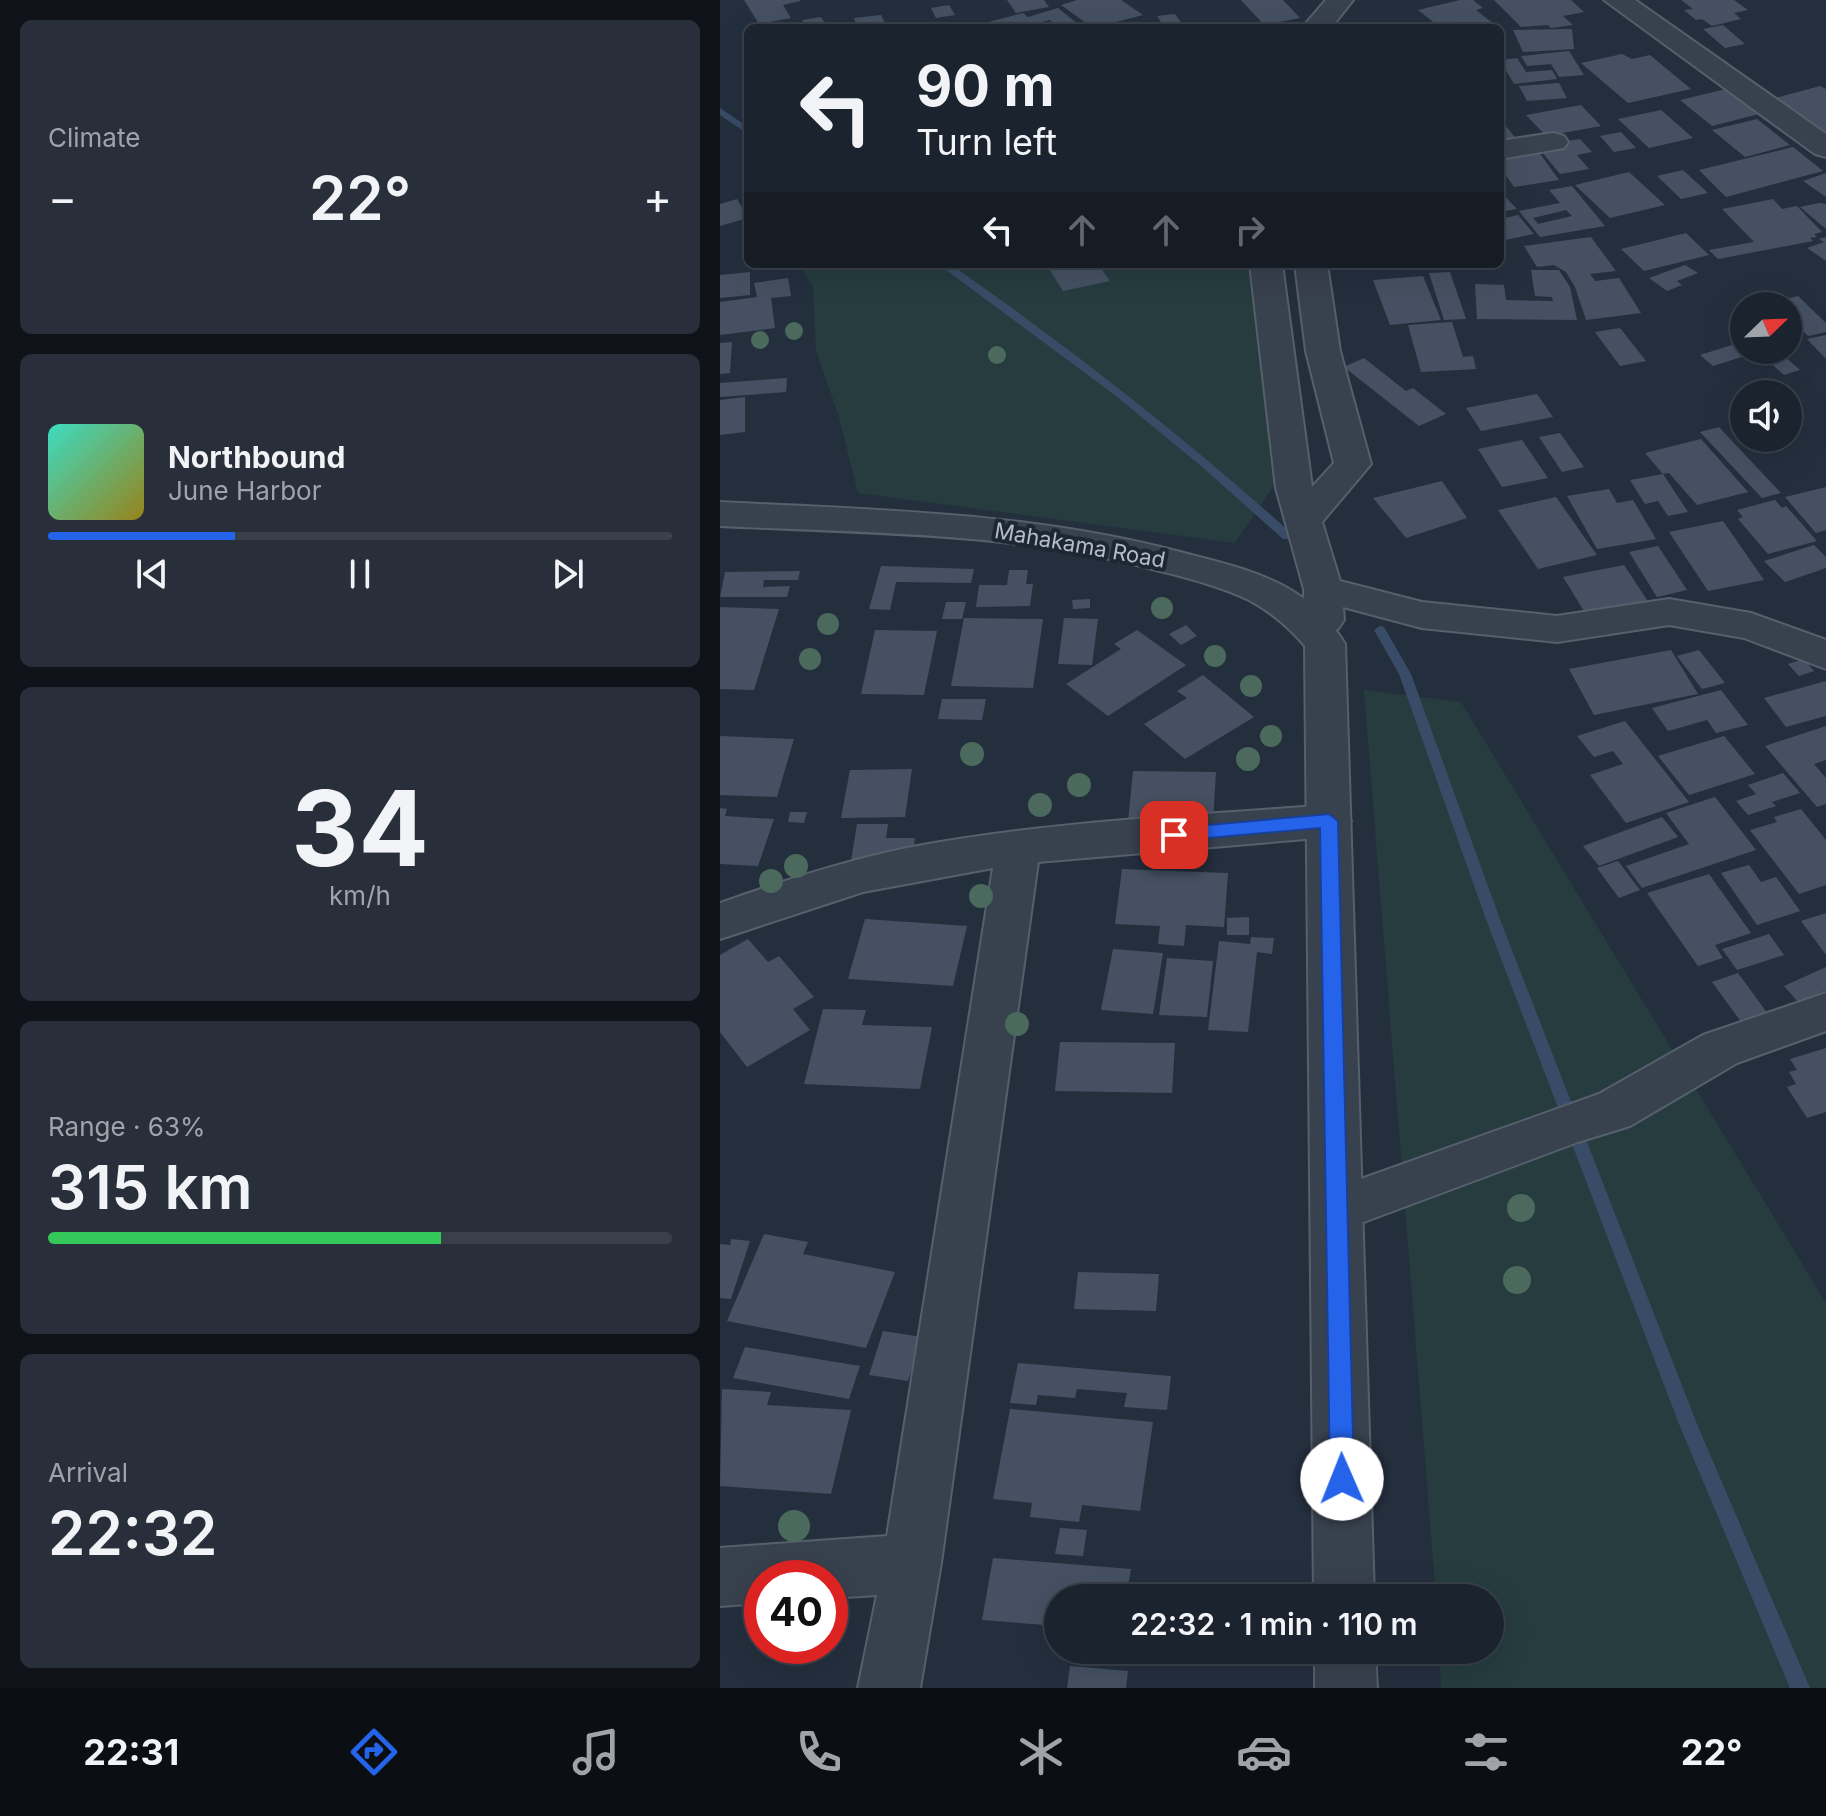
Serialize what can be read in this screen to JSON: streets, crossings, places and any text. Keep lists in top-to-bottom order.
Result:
{
  "streets": {
    "street": ["Mahakama Road"]
  },
  "north": "top right",
  "page": {
    "tile": [
      "Climate",
      ["34", "km/h"],
      ["Range · 63%", "315 km"],
      ["Arrival", "22:32"]
    ],
    "turn": ["90 m", "Turn left"],
    "heat": ["−", "22°", "+"],
    "song": ["Northbound", "June Harbor"],
    "limit": "40",
    "trip": "22:32 · 1 min · 110 m",
    "tabs": ["22:31", "22°"]
  }
}
